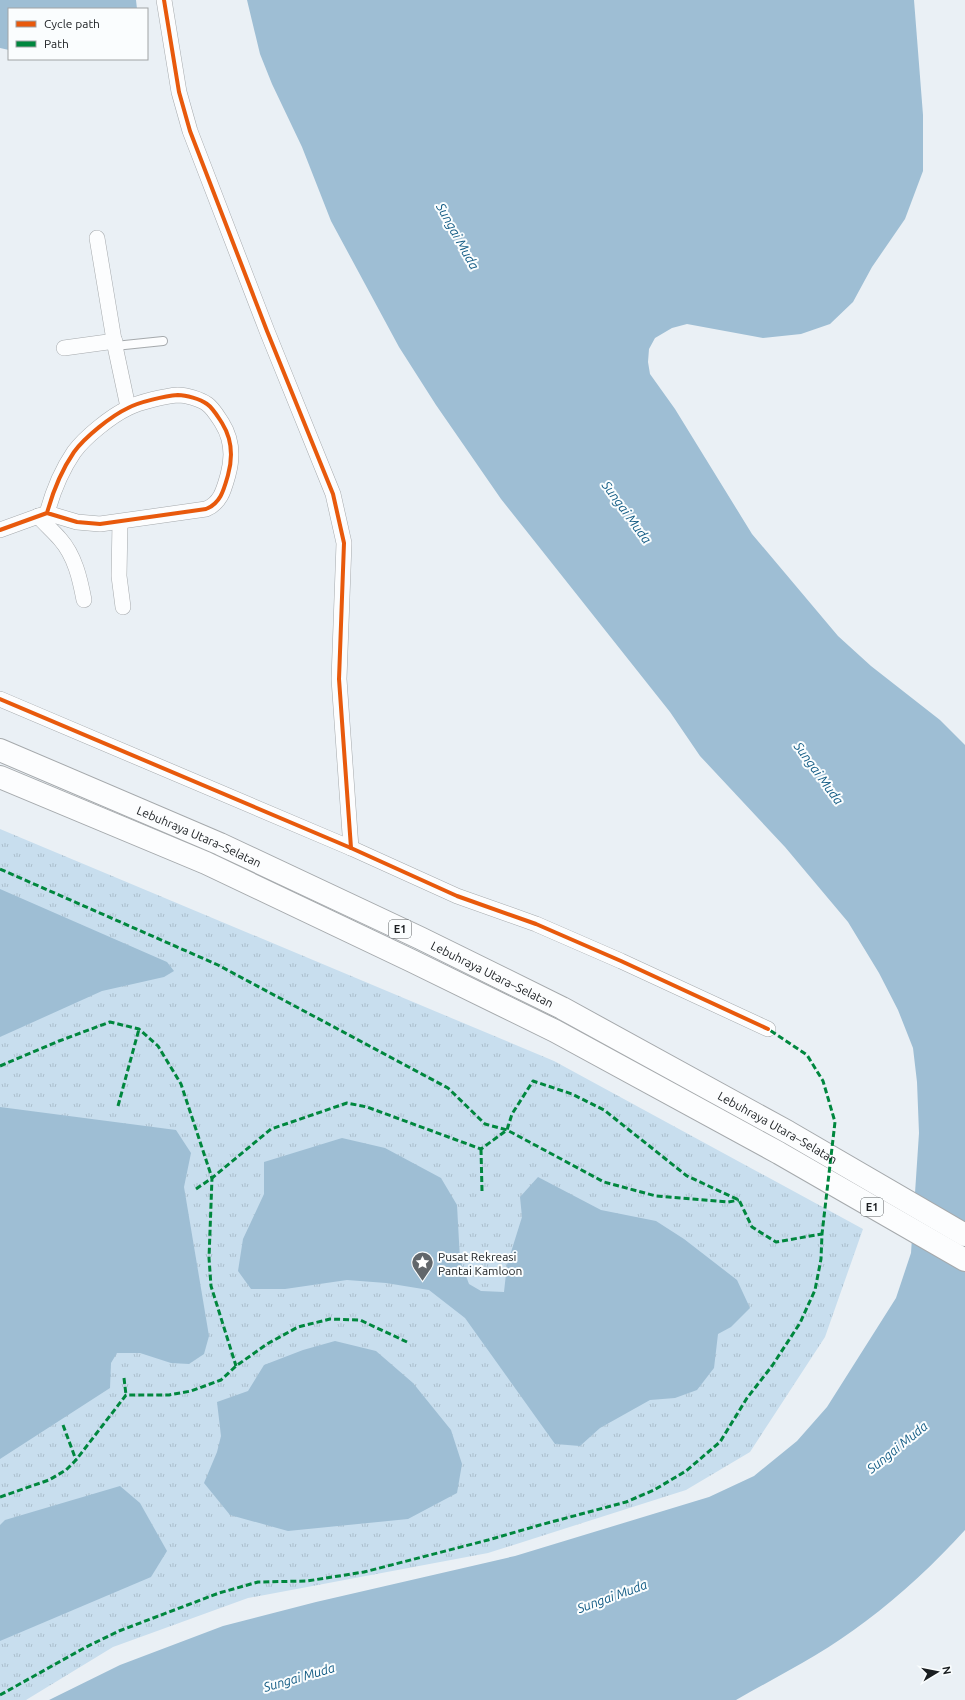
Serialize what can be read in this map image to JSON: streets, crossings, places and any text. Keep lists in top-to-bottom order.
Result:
{
  "streets": {
    "highway": ["Lebuhraya Utara–Selatan", "E1"]
  },
  "water": ["Sungai Muda"],
  "places": {
    "place": ["Pusat Rekreasi Pantai Kamloon"]
  },
  "legend": ["Cycle path", "Path"],
  "north": "right"
}
